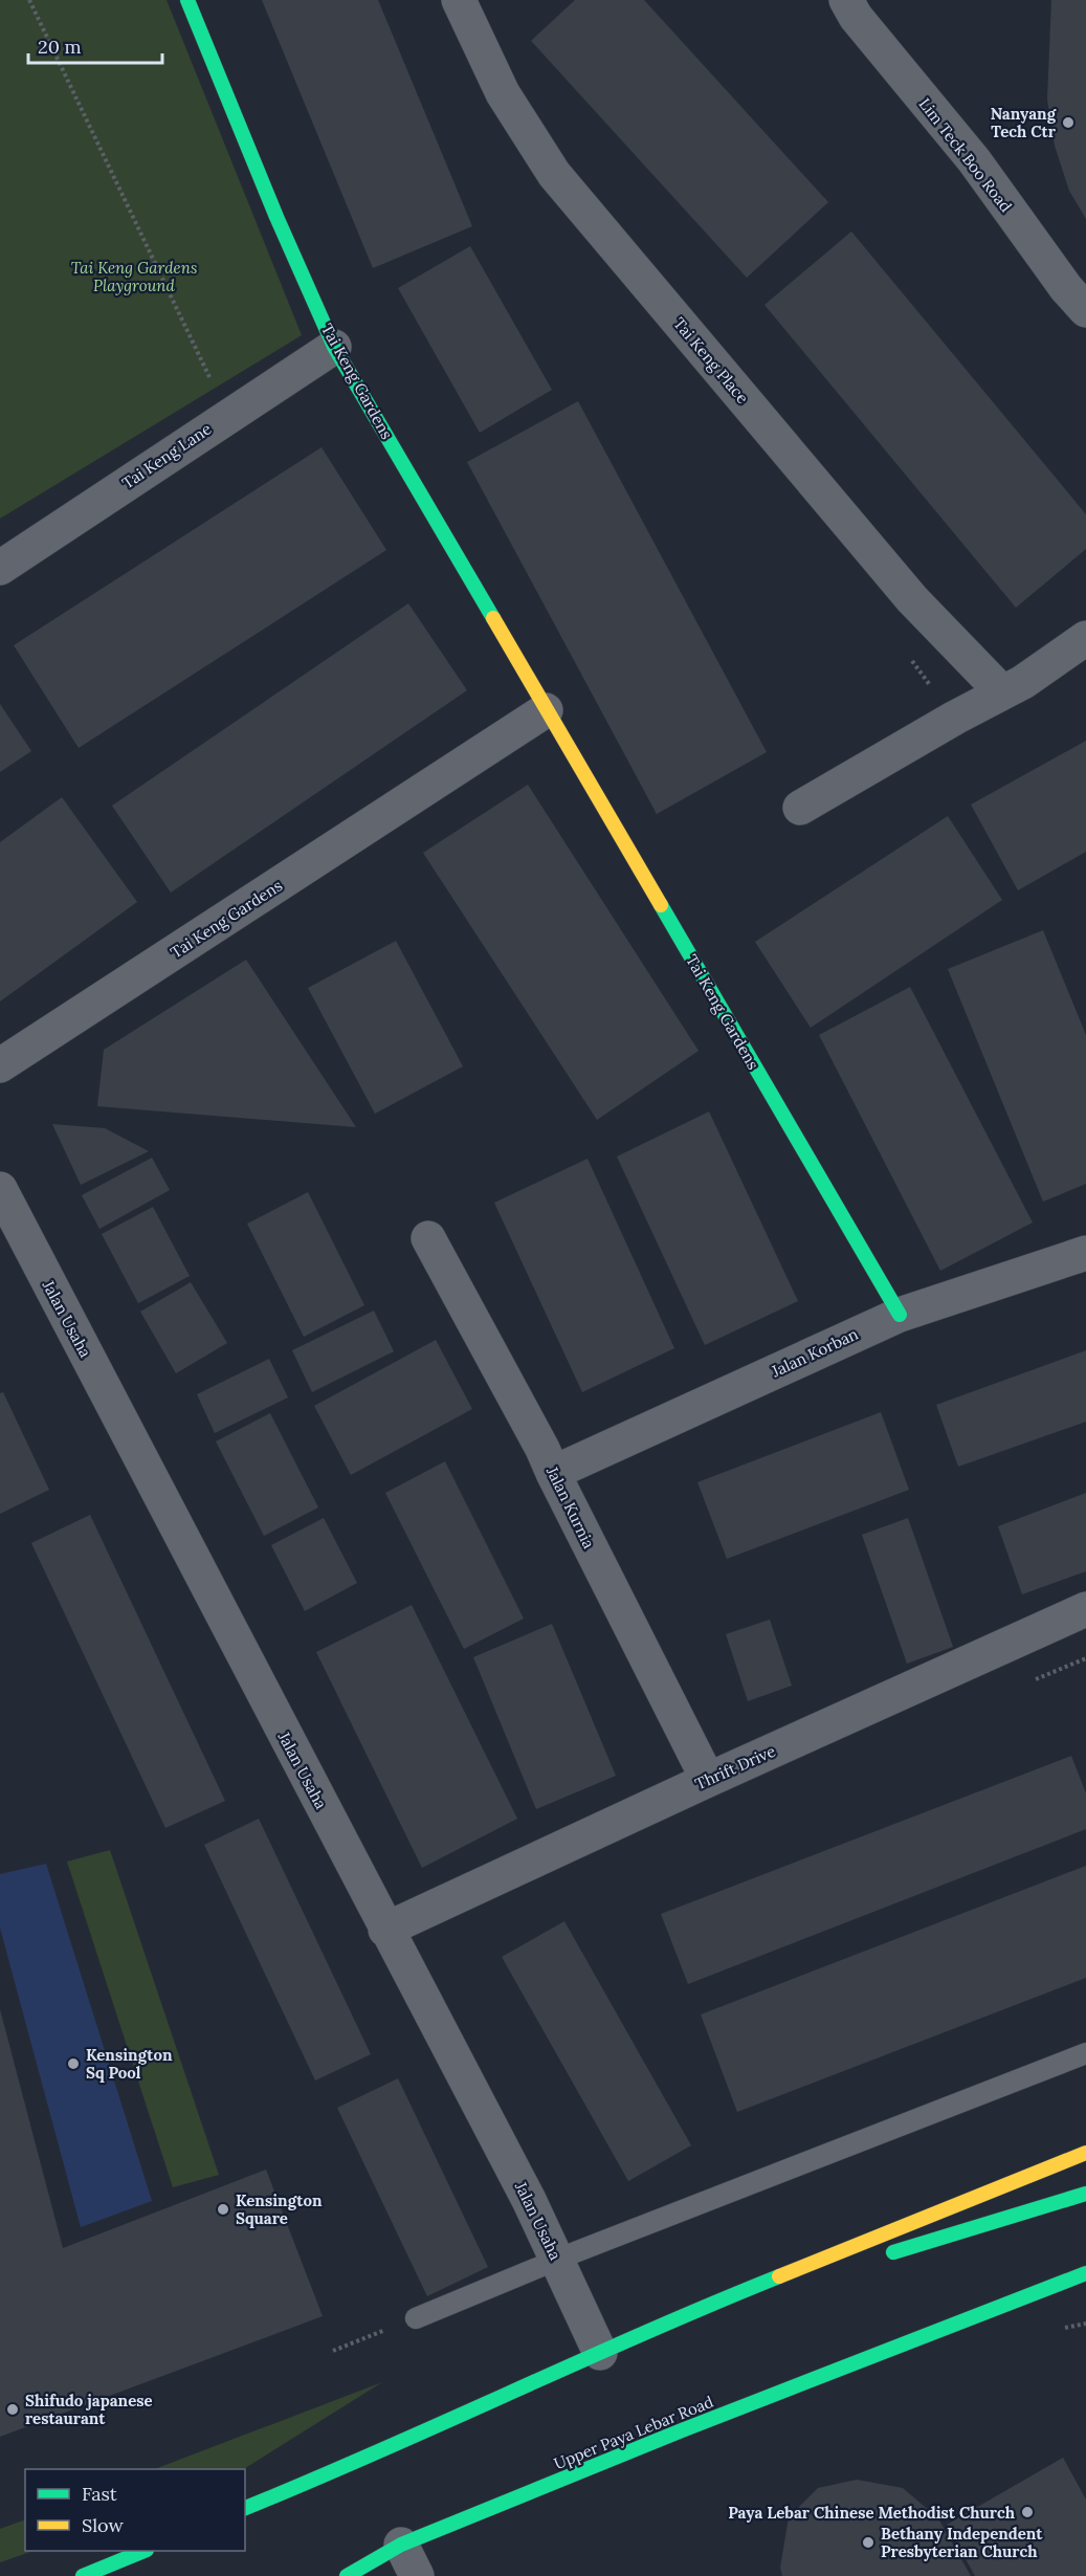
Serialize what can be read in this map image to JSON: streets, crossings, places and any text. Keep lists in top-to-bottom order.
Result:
{
  "streets": {
    "main road": ["Tai Keng Gardens", "Upper Paya Lebar Road"],
    "street": [
      "Lim Teck Boo Road",
      "Tai Keng Place",
      "Tai Keng Lane",
      "Jalan Usaha",
      "Jalan Korban",
      "Jalan Kurnia",
      "Thrift Drive"
    ]
  },
  "crossings": [
    ["Tai Keng Gardens", "Tai Keng Lane"],
    ["Tai Keng Gardens", "Jalan Korban"],
    ["Jalan Usaha", "Thrift Drive"],
    ["Jalan Korban", "Jalan Kurnia"],
    ["Jalan Kurnia", "Thrift Drive"]
  ],
  "parks": ["Tai Keng Gardens Playground"],
  "places": [
    "Nanyang Tech Ctr",
    "Kensington Sq Pool",
    "Kensington Square",
    "Shifudo japanese restaurant",
    "Paya Lebar Chinese Methodist Church",
    "Bethany Independent Presbyterian Church"
  ],
  "legend": ["Fast", "Slow"],
  "scale_bar": "20 m"
}
